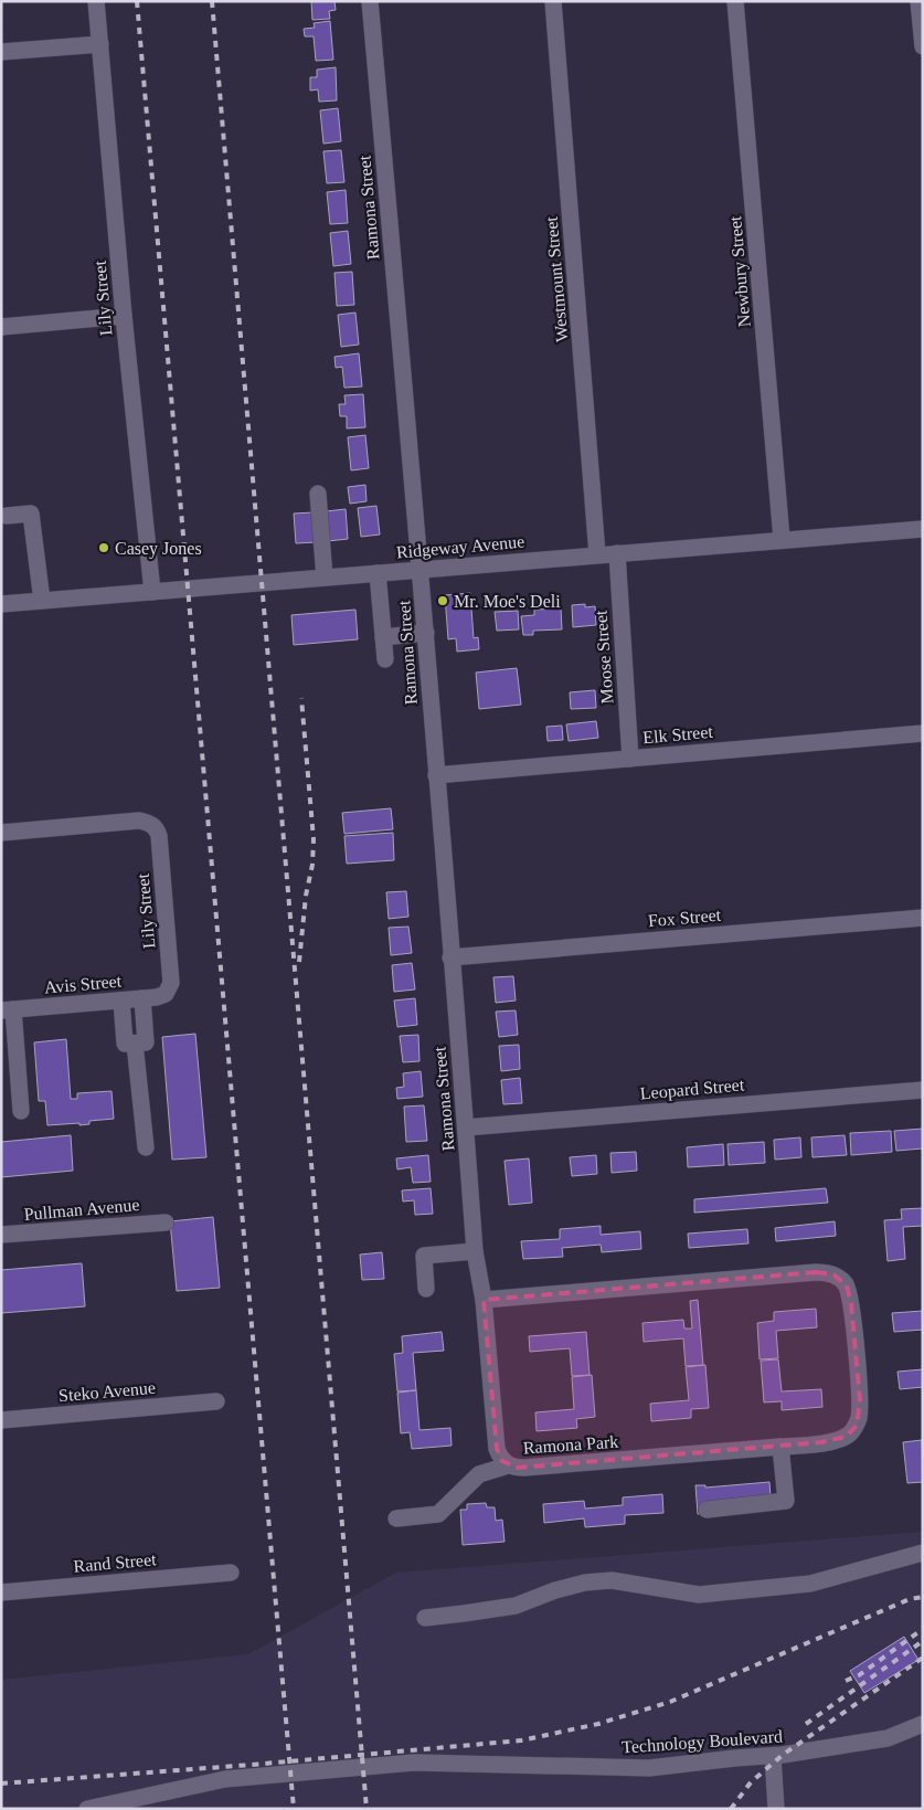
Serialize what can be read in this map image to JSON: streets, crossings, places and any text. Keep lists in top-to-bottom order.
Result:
{
  "streets": {
    "street": [
      "Ramona Street",
      "Newbury Street",
      "Westmount Street",
      "Lily Street",
      "Ridgeway Avenue",
      "Moose Street",
      "Elk Street",
      "Fox Street",
      "Avis Street",
      "Leopard Street",
      "Pullman Avenue",
      "Steko Avenue",
      "Ramona Park",
      "Rand Street",
      "Technology Boulevard"
    ]
  },
  "crossings": [
    ["Ramona Street", "Ridgeway Avenue"],
    ["Ramona Street", "Elk Street"],
    ["Ramona Street", "Fox Street"],
    ["Ramona Street", "Leopard Street"],
    ["Ramona Street", "Ramona Park"],
    ["Newbury Street", "Ridgeway Avenue"],
    ["Westmount Street", "Ridgeway Avenue"],
    ["Lily Street", "Ridgeway Avenue"],
    ["Lily Street", "Avis Street"],
    ["Ridgeway Avenue", "Moose Street"],
    ["Moose Street", "Elk Street"]
  ],
  "places": ["Casey Jones", "Mr. Moe's Deli"]
}
